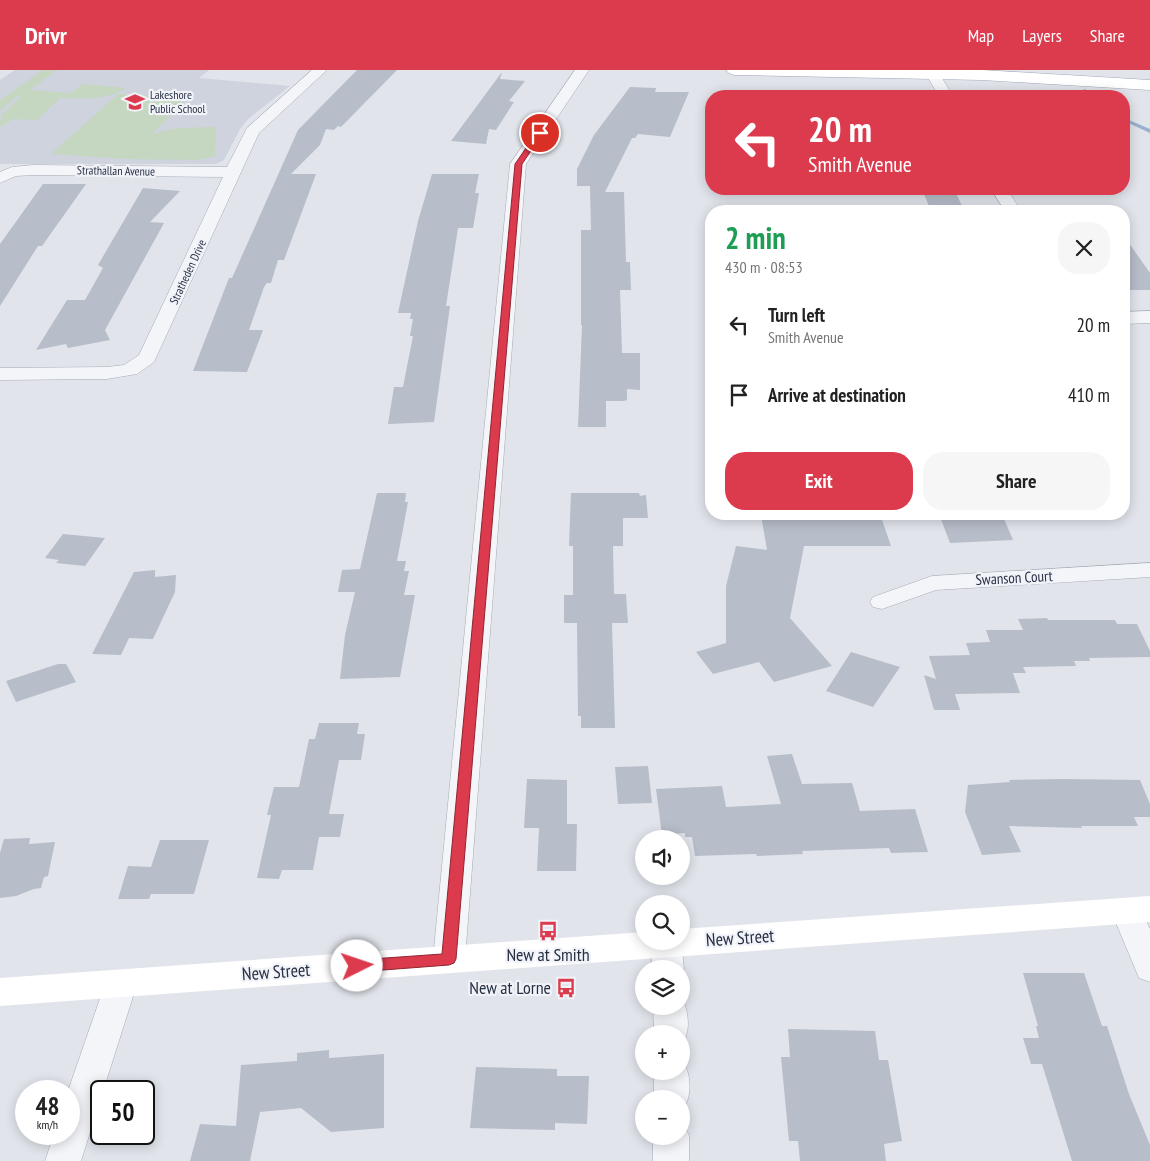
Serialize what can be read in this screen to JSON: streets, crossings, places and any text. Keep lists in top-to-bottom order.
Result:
{
  "streets": {
    "main road": ["New Street"],
    "street": ["Strathallan Avenue", "Stratheden Drive", "Swanson Court"]
  },
  "crossings": [
    ["Strathallan Avenue", "Stratheden Drive"]
  ],
  "places": {
    "school or university": ["Lakeshore Public School"],
    "bus stop": ["New at Smith", "New at Lorne"]
  },
  "page": {
    "header": "Drivr",
    "nav": ["Map", "Layers", "Share"],
    "turn": ["20 m", "Smith Avenue"],
    "heading": ["2 min", "430 m · 08:53"],
    "list": [
      {
        "name": "Turn left",
        "note": "Smith Avenue",
        "value": "20 m"
      },
      {
        "name": "Arrive at destination",
        "value": "410 m"
      }
    ],
    "buttons": ["Exit", "Share"],
    "map_buttons": ["+", "−"],
    "speed": "48 km/h",
    "limit": "50"
  }
}
